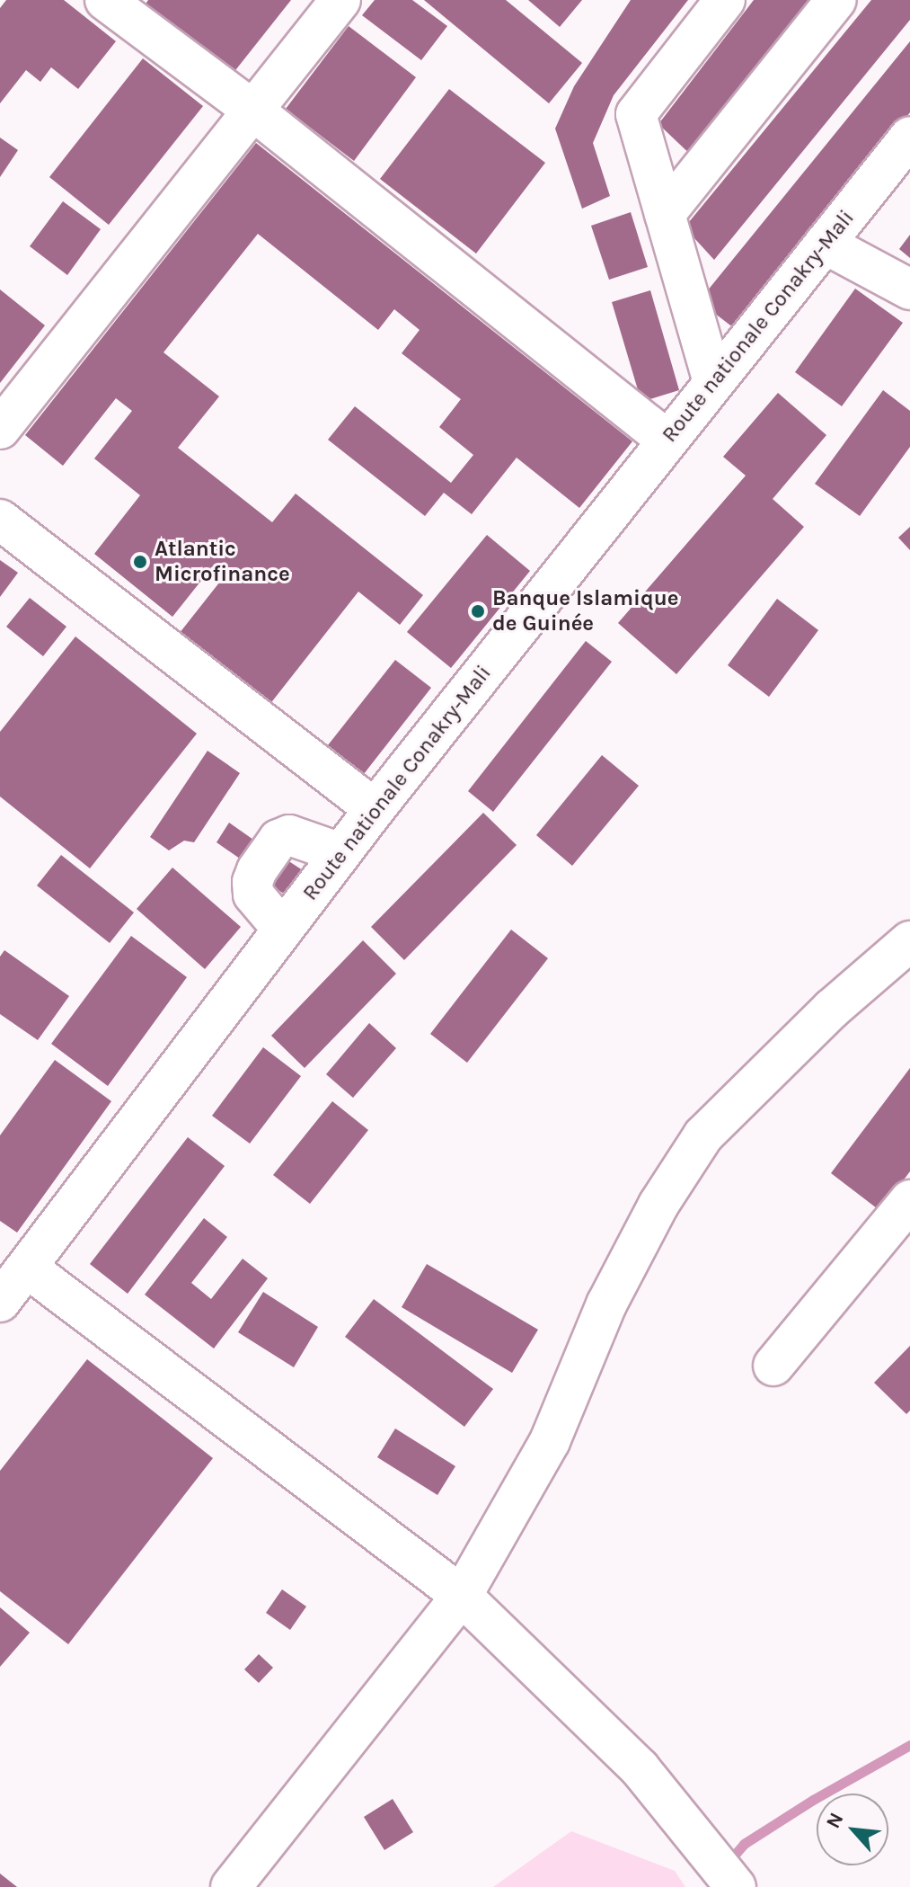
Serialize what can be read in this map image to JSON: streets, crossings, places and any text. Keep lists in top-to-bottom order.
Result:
{
  "streets": {
    "main road": ["Route nationale Conakry-Mali"]
  },
  "places": ["Atlantic Microfinance", "Banque Islamique de Guinée"],
  "north": "top left"
}
